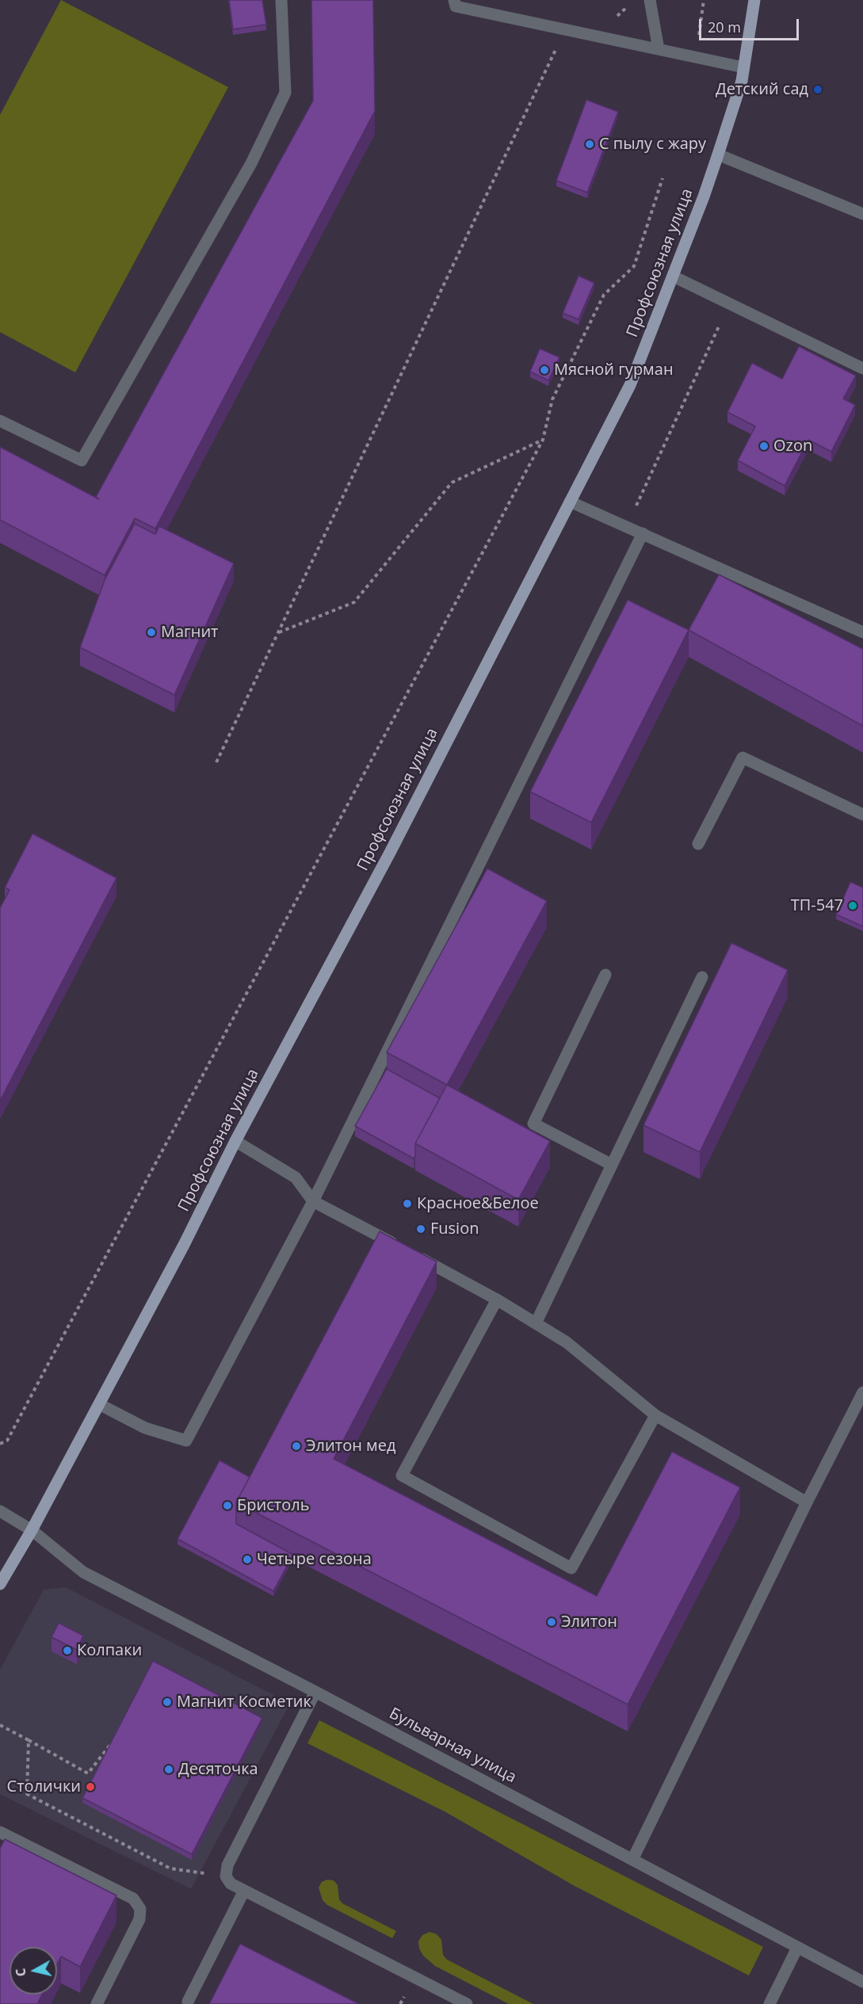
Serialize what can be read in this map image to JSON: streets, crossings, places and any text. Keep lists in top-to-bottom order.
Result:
{
  "streets": {
    "main road": ["Профсоюзная улица"],
    "street": ["Бульварная улица"]
  },
  "crossings": [
    ["Профсоюзная улица", "Бульварная улица"]
  ],
  "places": [
    "Детский сад",
    "С пылу с жару",
    "Мясной гурман",
    "Ozon",
    "Магнит",
    "ТП-547",
    "Красное&Белое",
    "Fusion",
    "Элитон мед",
    "Бристоль",
    "Четыре сезона",
    "Элитон",
    "Колпаки",
    "Магнит Косметик",
    "Десяточка",
    "Столички"
  ],
  "scale_bar": "20 m",
  "north": "left"
}
